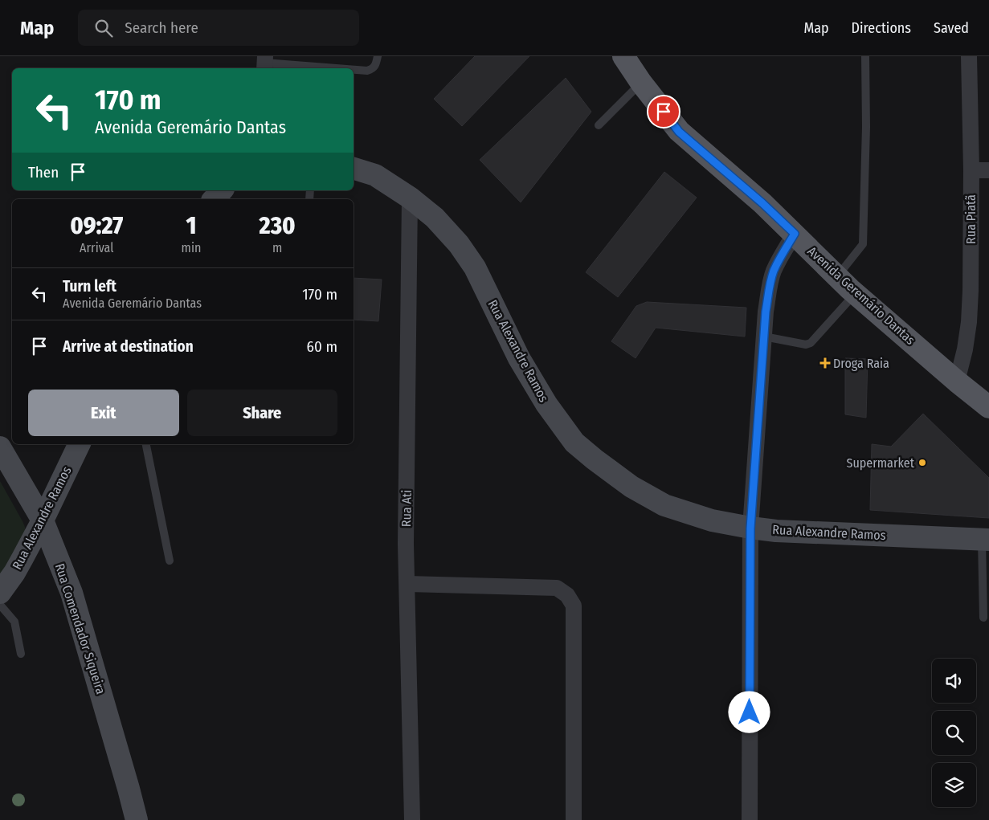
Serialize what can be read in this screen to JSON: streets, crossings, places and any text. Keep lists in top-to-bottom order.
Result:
{
  "streets": {
    "main road": ["Avenida Geremário Dantas"],
    "street": [
      "Rua Piatã",
      "Rua Alexandre Ramos",
      "Rua Ati",
      "Rua Comendador Siqueira"
    ]
  },
  "crossings": [
    ["Rua Piatã", "Avenida Geremário Dantas"],
    ["Rua Alexandre Ramos", "Rua Ati"],
    ["Rua Alexandre Ramos", "Rua Comendador Siqueira"]
  ],
  "places": {
    "health": ["Droga Raia"],
    "other": ["Supermarket"]
  },
  "page": {
    "header": "Map",
    "search": "Search here",
    "nav": ["Map", "Directions", "Saved"],
    "turn": ["170 m", "Avenida Geremário Dantas"],
    "then": "Then",
    "eta": [
      "09:27",
      "Arrival",
      "1",
      "min",
      "230",
      "m"
    ],
    "list": [
      {
        "name": "Turn left",
        "note": "Avenida Geremário Dantas",
        "value": "170 m"
      },
      {
        "name": "Arrive at destination",
        "value": "60 m"
      }
    ],
    "buttons": ["Exit", "Share"]
  }
}
